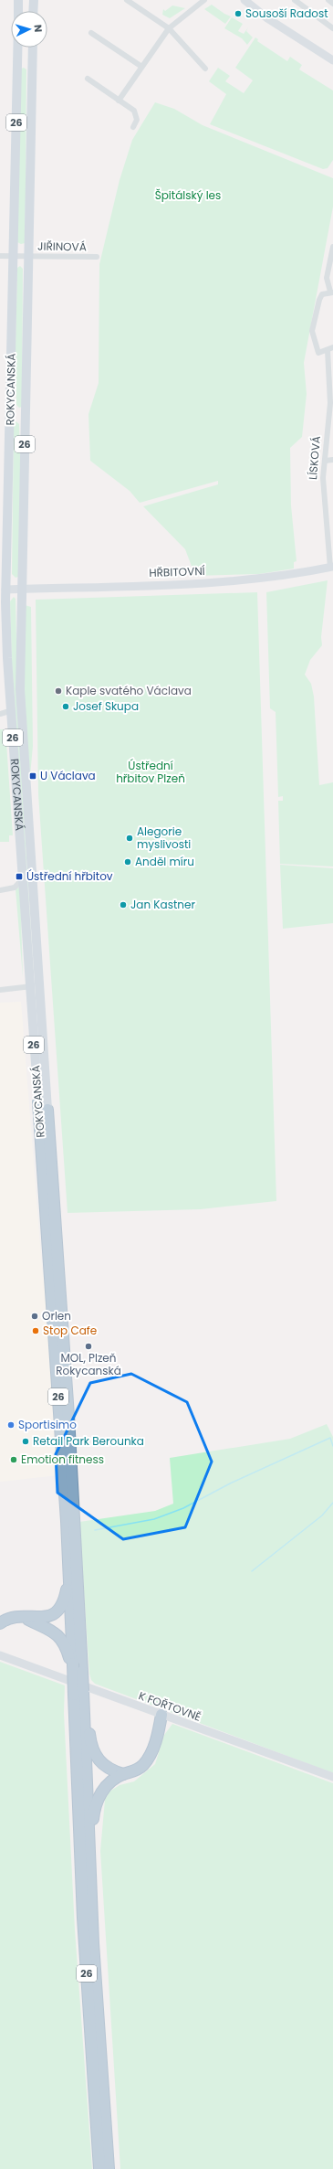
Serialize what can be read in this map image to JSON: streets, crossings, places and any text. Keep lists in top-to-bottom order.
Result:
{
  "streets": {
    "highway": ["26", "ROKYCANSKÁ"],
    "street": [
      "JIŘINOVÁ",
      "LÍSKOVÁ",
      "HŘBITOVNÍ",
      "K FOŘTOVNĚ"
    ]
  },
  "crossings": [
    ["26", "ROKYCANSKÁ"],
    ["JIŘINOVÁ", "ROKYCANSKÁ"],
    ["ROKYCANSKÁ", "HŘBITOVNÍ"],
    ["LÍSKOVÁ", "HŘBITOVNÍ"]
  ],
  "parks": ["Špitálský les", "Ústřední hřbitov Plzeň"],
  "places": {
    "other": [
      "Sousoší Radost",
      "Kaple svatého Václava",
      "Josef Skupa",
      "Alegorie myslivosti",
      "Anděl míru",
      "Jan Kastner",
      "Orlen",
      "Stop Cafe",
      "MOL, Plzeň Rokycanská",
      "Sportisimo",
      "Retail Park Berounka",
      "Emotion fitness"
    ],
    "transit": ["U Václava", "Ústřední hřbitov"]
  },
  "north": "right"
}
